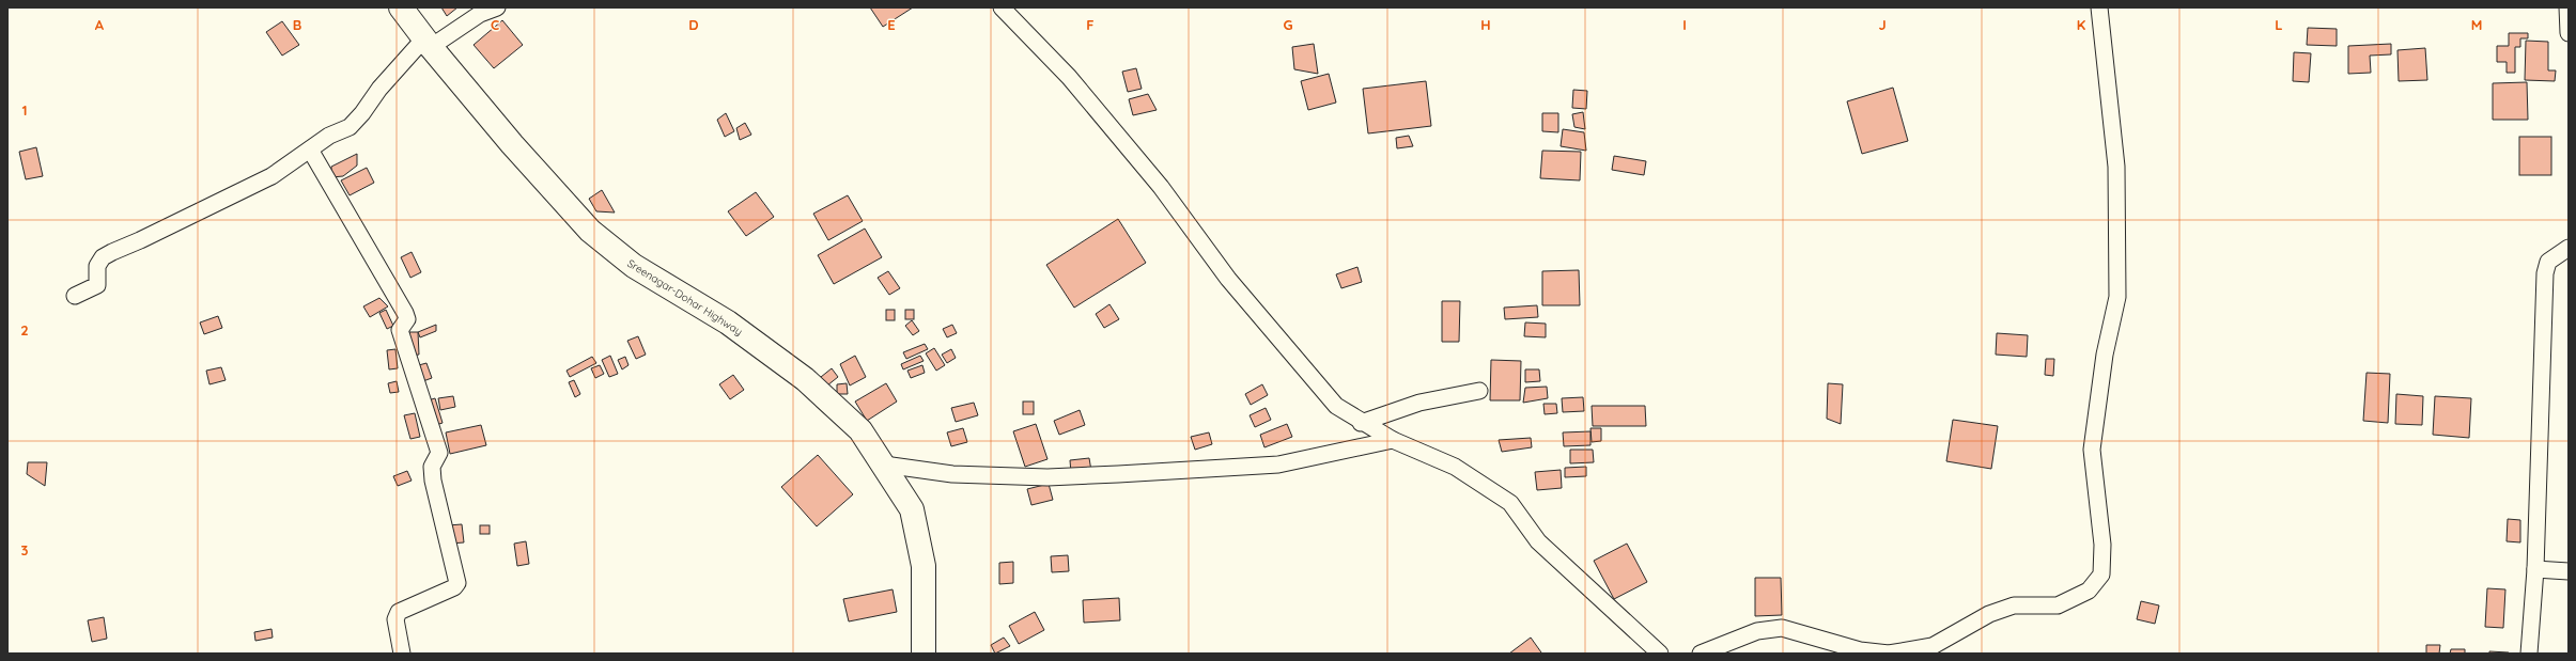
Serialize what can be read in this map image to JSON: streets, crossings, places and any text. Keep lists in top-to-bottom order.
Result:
{
  "streets": {
    "main road": ["Sreenagar-Dohar Highway"]
  },
  "grid": {
    "columns": [
      "A",
      "B",
      "C",
      "D",
      "E",
      "F",
      "G",
      "H",
      "I",
      "J",
      "K",
      "L",
      "M"
    ],
    "rows": ["1", "2", "3"]
  }
}
